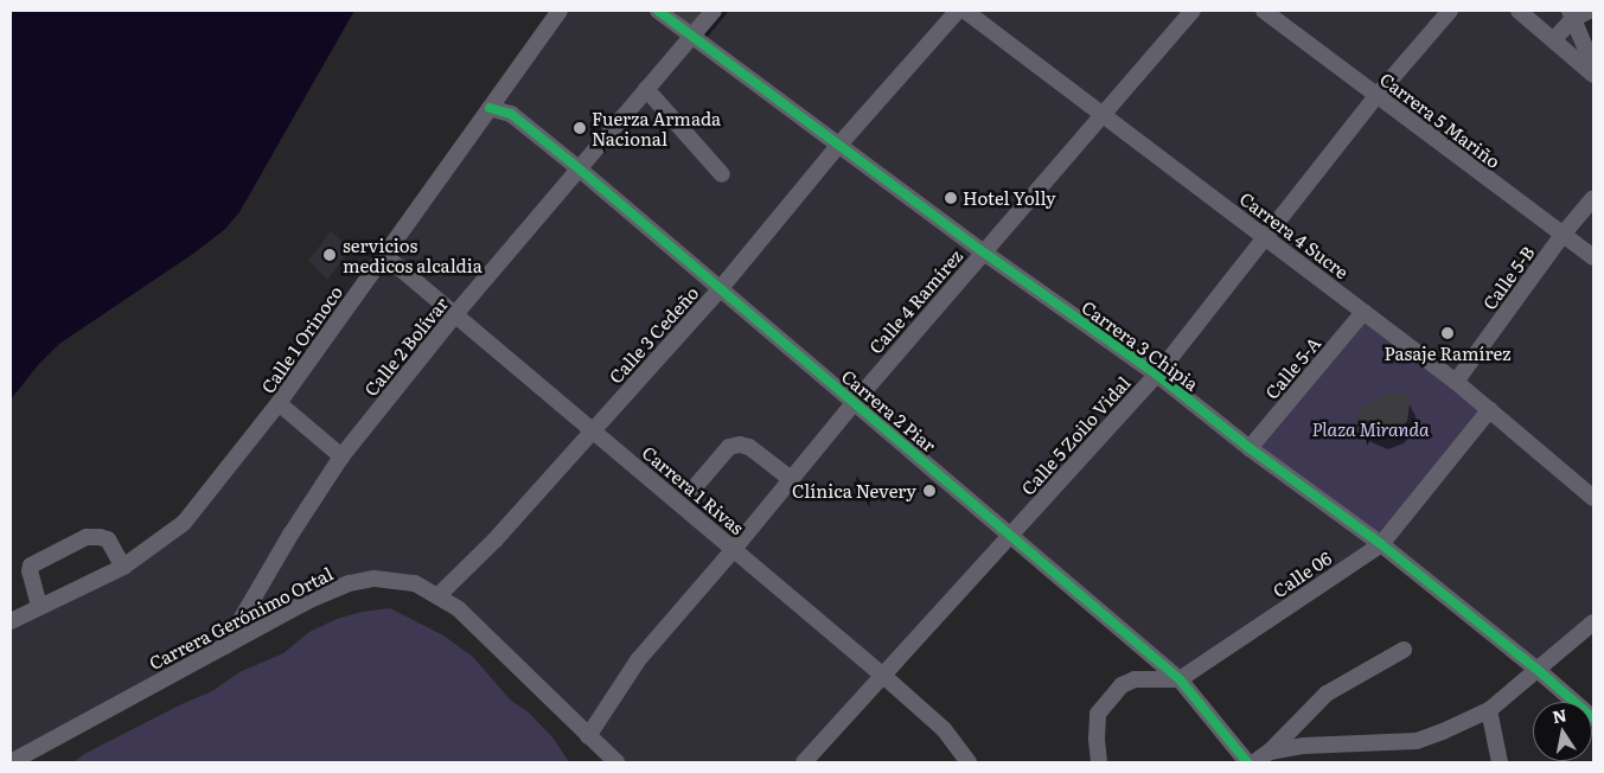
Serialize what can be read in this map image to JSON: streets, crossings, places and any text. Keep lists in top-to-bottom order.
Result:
{
  "streets": {
    "street": [
      "Carrera 5 Mariño",
      "Carrera 4 Sucre",
      "Calle 5-B",
      "Calle 4 Ramírez",
      "Calle 3 Cedeño",
      "Calle 1 Orinoco",
      "Carrera 3 Chipia",
      "Calle 2 Bolívar",
      "Calle 5-A",
      "Carrera 2 Piar",
      "Calle 5 Zoilo Vidal",
      "Carrera 1 Rivas",
      "Calle 06",
      "Carrera Gerónimo Ortal"
    ]
  },
  "crossings": [
    ["Carrera 5 Mariño", "Calle 5-B"],
    ["Carrera 5 Mariño", "Calle 5 Zoilo Vidal"],
    ["Carrera 4 Sucre", "Calle 5-B"],
    ["Carrera 4 Sucre", "Calle 4 Ramírez"],
    ["Carrera 4 Sucre", "Calle 5-A"],
    ["Carrera 4 Sucre", "Calle 5 Zoilo Vidal"],
    ["Carrera 4 Sucre", "Calle 06"],
    ["Calle 4 Ramírez", "Carrera 3 Chipia"],
    ["Calle 4 Ramírez", "Carrera 2 Piar"],
    ["Calle 4 Ramírez", "Carrera 1 Rivas"],
    ["Calle 4 Ramírez", "Carrera Gerónimo Ortal"],
    ["Calle 3 Cedeño", "Carrera 3 Chipia"],
    ["Calle 3 Cedeño", "Carrera 2 Piar"],
    ["Calle 3 Cedeño", "Carrera 1 Rivas"],
    ["Calle 3 Cedeño", "Carrera Gerónimo Ortal"],
    ["Calle 1 Orinoco", "Carrera 2 Piar"],
    ["Calle 1 Orinoco", "Carrera 1 Rivas"],
    ["Carrera 3 Chipia", "Calle 2 Bolívar"],
    ["Carrera 3 Chipia", "Calle 5-A"],
    ["Carrera 3 Chipia", "Calle 5 Zoilo Vidal"],
    ["Carrera 3 Chipia", "Calle 06"],
    ["Calle 2 Bolívar", "Carrera 2 Piar"],
    ["Calle 2 Bolívar", "Carrera 1 Rivas"],
    ["Calle 2 Bolívar", "Carrera Gerónimo Ortal"],
    ["Carrera 2 Piar", "Calle 5 Zoilo Vidal"],
    ["Carrera 2 Piar", "Calle 06"],
    ["Calle 5 Zoilo Vidal", "Carrera 1 Rivas"]
  ],
  "parks": ["Plaza Miranda"],
  "places": [
    "Fuerza Armada Nacional",
    "Hotel Yolly",
    "servicios medicos alcaldia",
    "Pasaje Ramírez",
    "Clínica Nevery"
  ],
  "north": "top"
}
